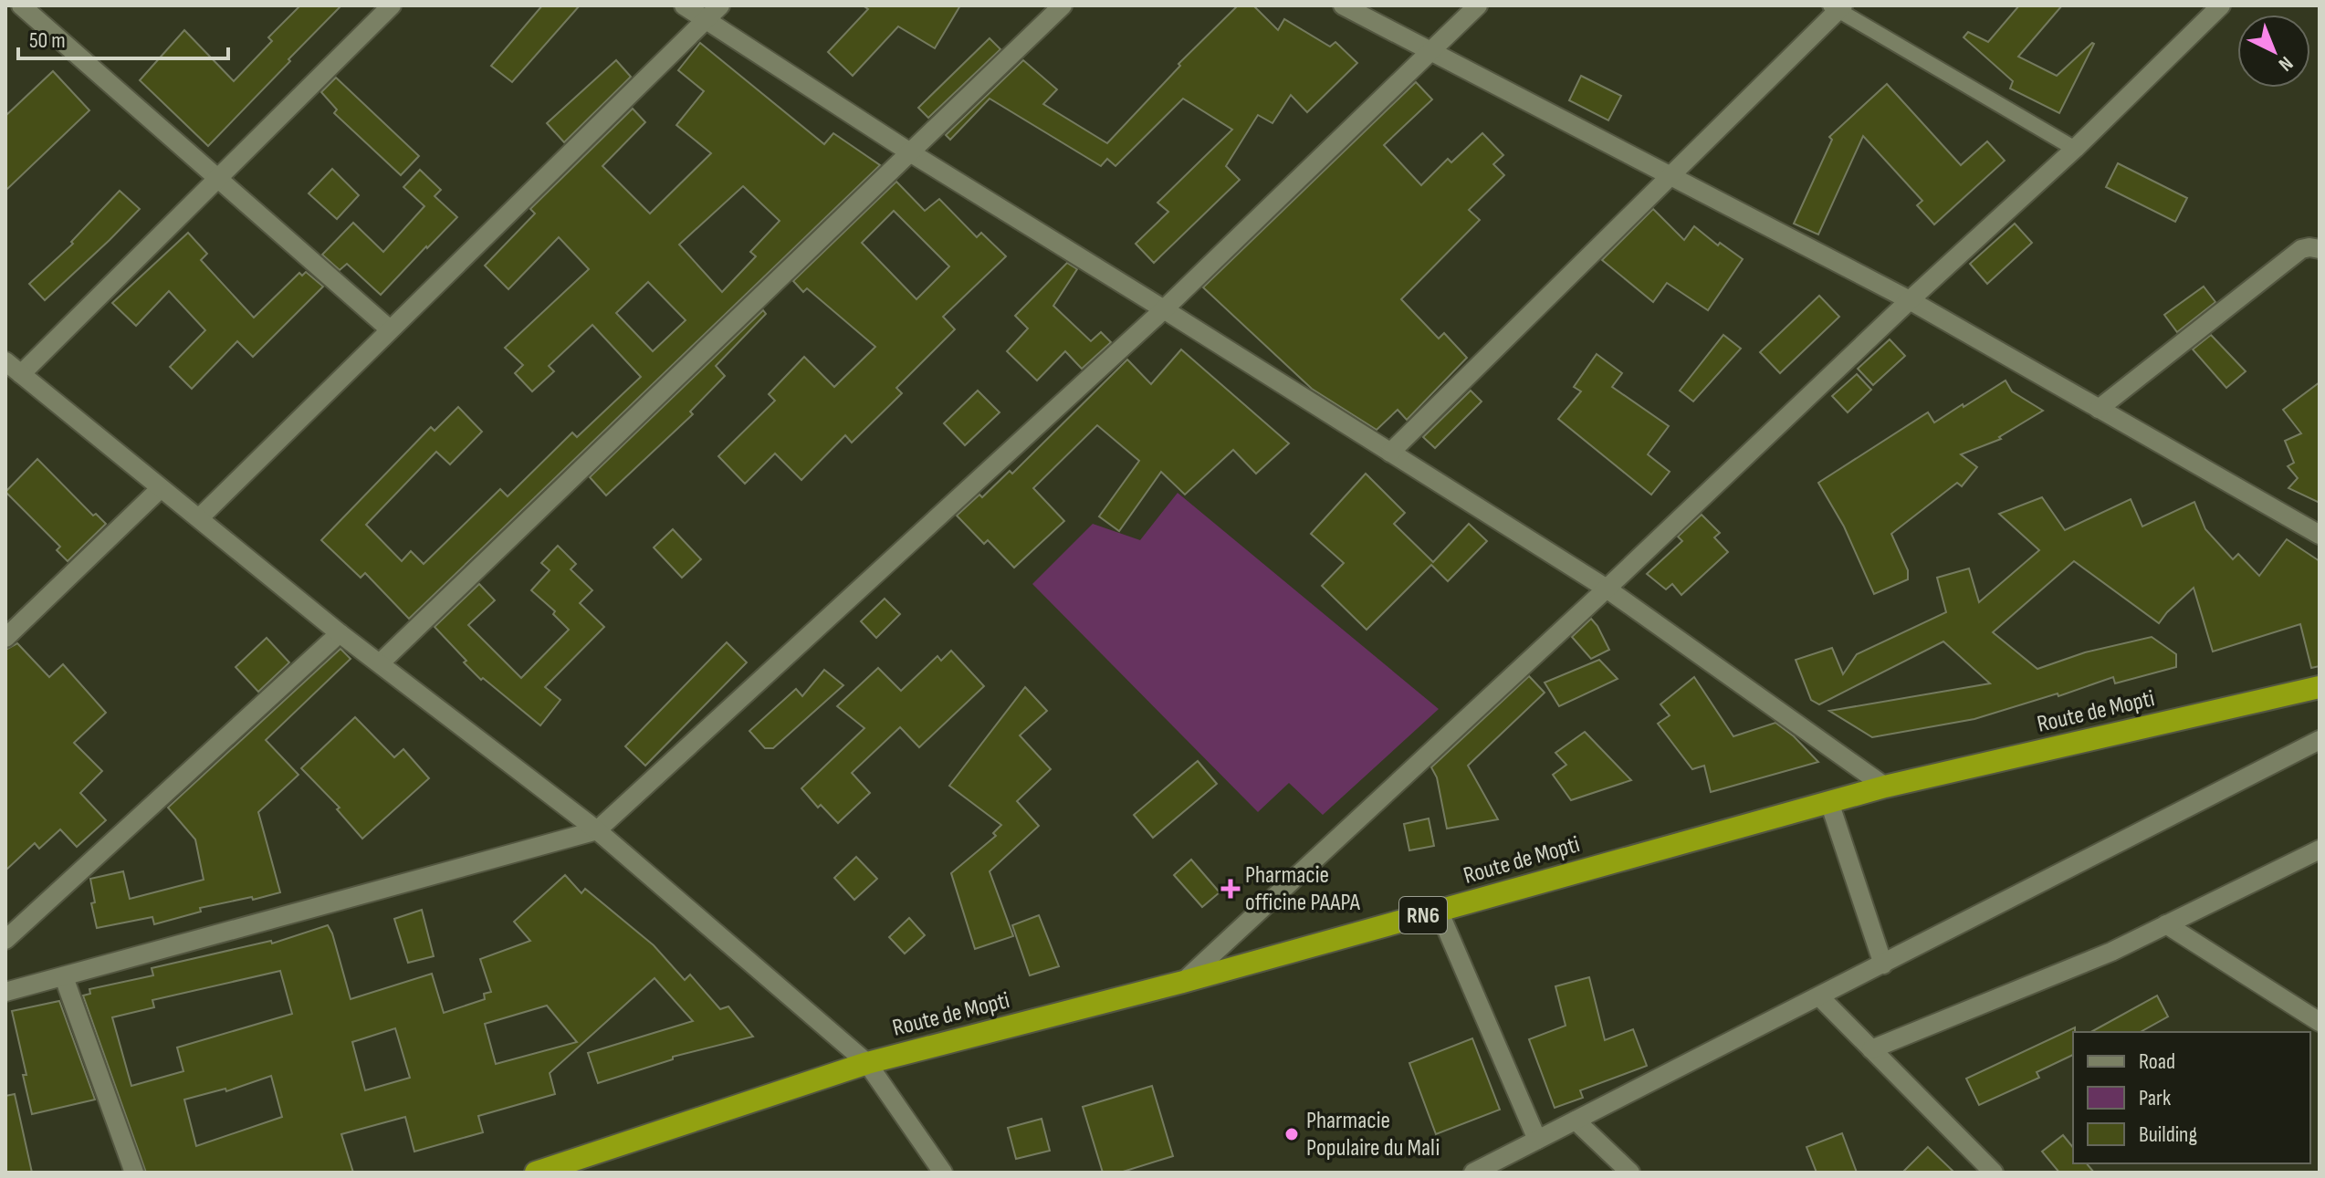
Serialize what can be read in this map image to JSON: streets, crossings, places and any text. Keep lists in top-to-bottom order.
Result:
{
  "streets": {
    "highway": ["Route de Mopti", "RN6"]
  },
  "places": {
    "health": ["Pharmacie officine PAAPA"],
    "other": ["Pharmacie Populaire du Mali"]
  },
  "legend": ["Road", "Park", "Building"],
  "scale_bar": "50 m",
  "north": "bottom right"
}
